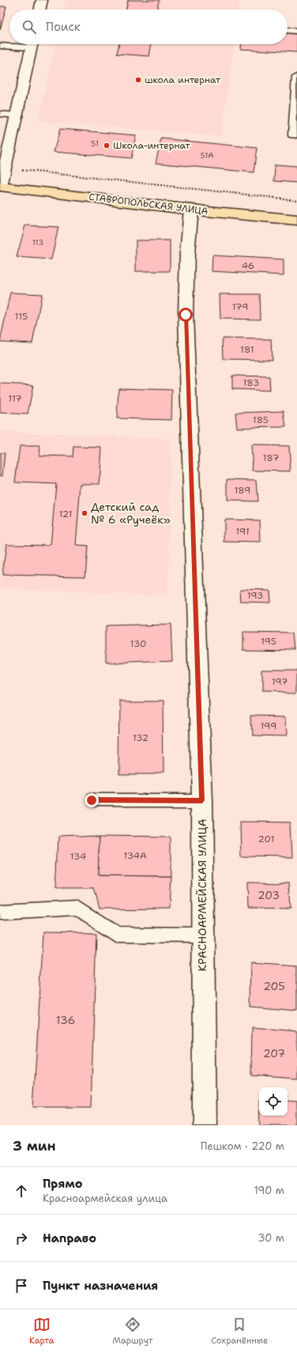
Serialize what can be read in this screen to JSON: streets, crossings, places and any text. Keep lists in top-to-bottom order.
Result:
{
  "streets": {
    "main road": ["СТАВРОПОЛЬСКАЯ УЛИЦА"],
    "street": ["КРАСНОАРМЕЙСКАЯ УЛИЦА"]
  },
  "crossings": [
    ["СТАВРОПОЛЬСКАЯ УЛИЦА", "КРАСНОАРМЕЙСКАЯ УЛИЦА"]
  ],
  "places": ["школа интернат", "Школа-интернат", "Детский сад № 6 «Ручеёк»"],
  "house_numbers": [
    "51",
    "51А",
    "113",
    "46",
    "179",
    "115",
    "181",
    "183",
    "117",
    "185",
    "187",
    "189",
    "121",
    "191",
    "193",
    "195",
    "130",
    "197",
    "199",
    "132",
    "201",
    "134А",
    "134",
    "203",
    "205",
    "136",
    "207"
  ],
  "page": {
    "search": "Поиск",
    "heading": ["3 мин", "Пешком · 220 m"],
    "list": [
      ["Прямо", "Красноармейская улица", "190 m"],
      ["Направо", "30 m"],
      "Пункт назначения"
    ],
    "nav": ["Карта", "Маршрут", "Сохранённые"]
  }
}
